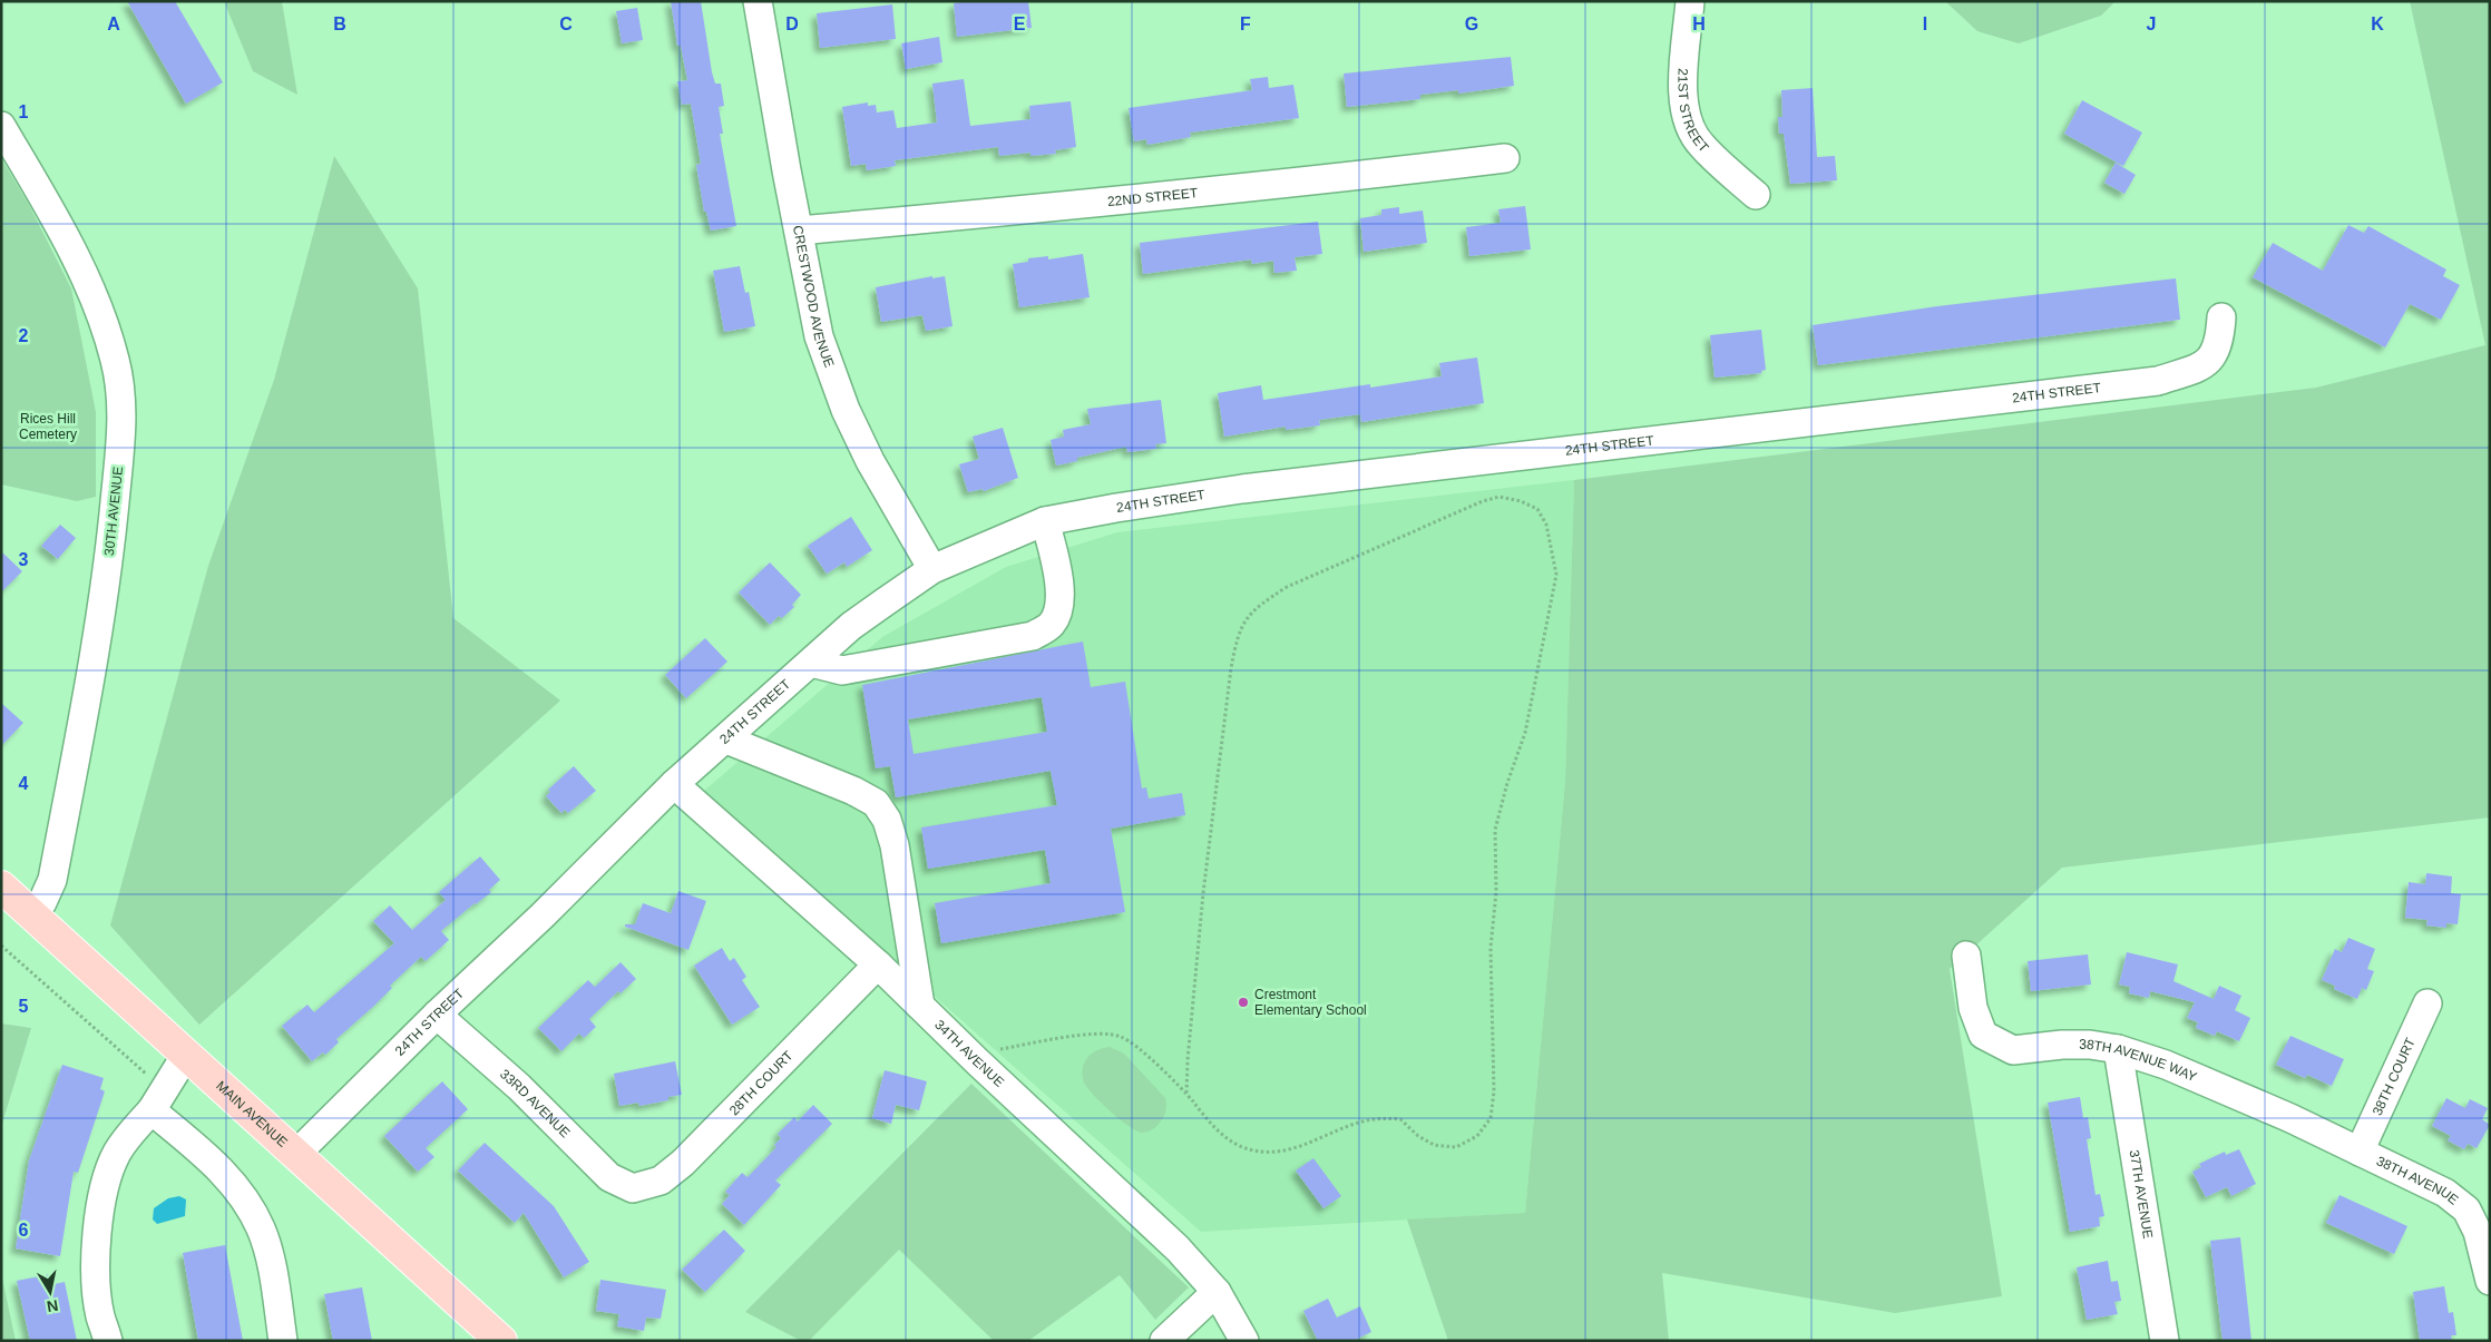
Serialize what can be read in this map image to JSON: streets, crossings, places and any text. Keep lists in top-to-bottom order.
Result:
{
  "streets": {
    "main road": ["MAIN AVENUE"],
    "street": [
      "21ST STREET",
      "22ND STREET",
      "CRESTWOOD AVENUE",
      "24TH STREET",
      "30TH AVENUE",
      "34TH AVENUE",
      "38TH AVENUE WAY",
      "38TH COURT",
      "28TH COURT",
      "33RD AVENUE",
      "38TH AVENUE",
      "37TH AVENUE"
    ]
  },
  "crossings": [
    ["22ND STREET", "CRESTWOOD AVENUE"],
    ["CRESTWOOD AVENUE", "24TH STREET"],
    ["24TH STREET", "34TH AVENUE"],
    ["24TH STREET", "33RD AVENUE"],
    ["24TH STREET", "MAIN AVENUE"],
    ["30TH AVENUE", "MAIN AVENUE"],
    ["34TH AVENUE", "28TH COURT"],
    ["38TH AVENUE WAY", "38TH COURT"],
    ["38TH AVENUE WAY", "38TH AVENUE"],
    ["38TH AVENUE WAY", "37TH AVENUE"],
    ["38TH COURT", "38TH AVENUE"],
    ["28TH COURT", "33RD AVENUE"]
  ],
  "parks": ["Rices Hill Cemetery"],
  "places": ["Crestmont Elementary School"],
  "north": "bottom",
  "grid": {
    "columns": [
      "A",
      "B",
      "C",
      "D",
      "E",
      "F",
      "G",
      "H",
      "I",
      "J",
      "K"
    ],
    "rows": [
      "1",
      "2",
      "3",
      "4",
      "5",
      "6"
    ]
  }
}
